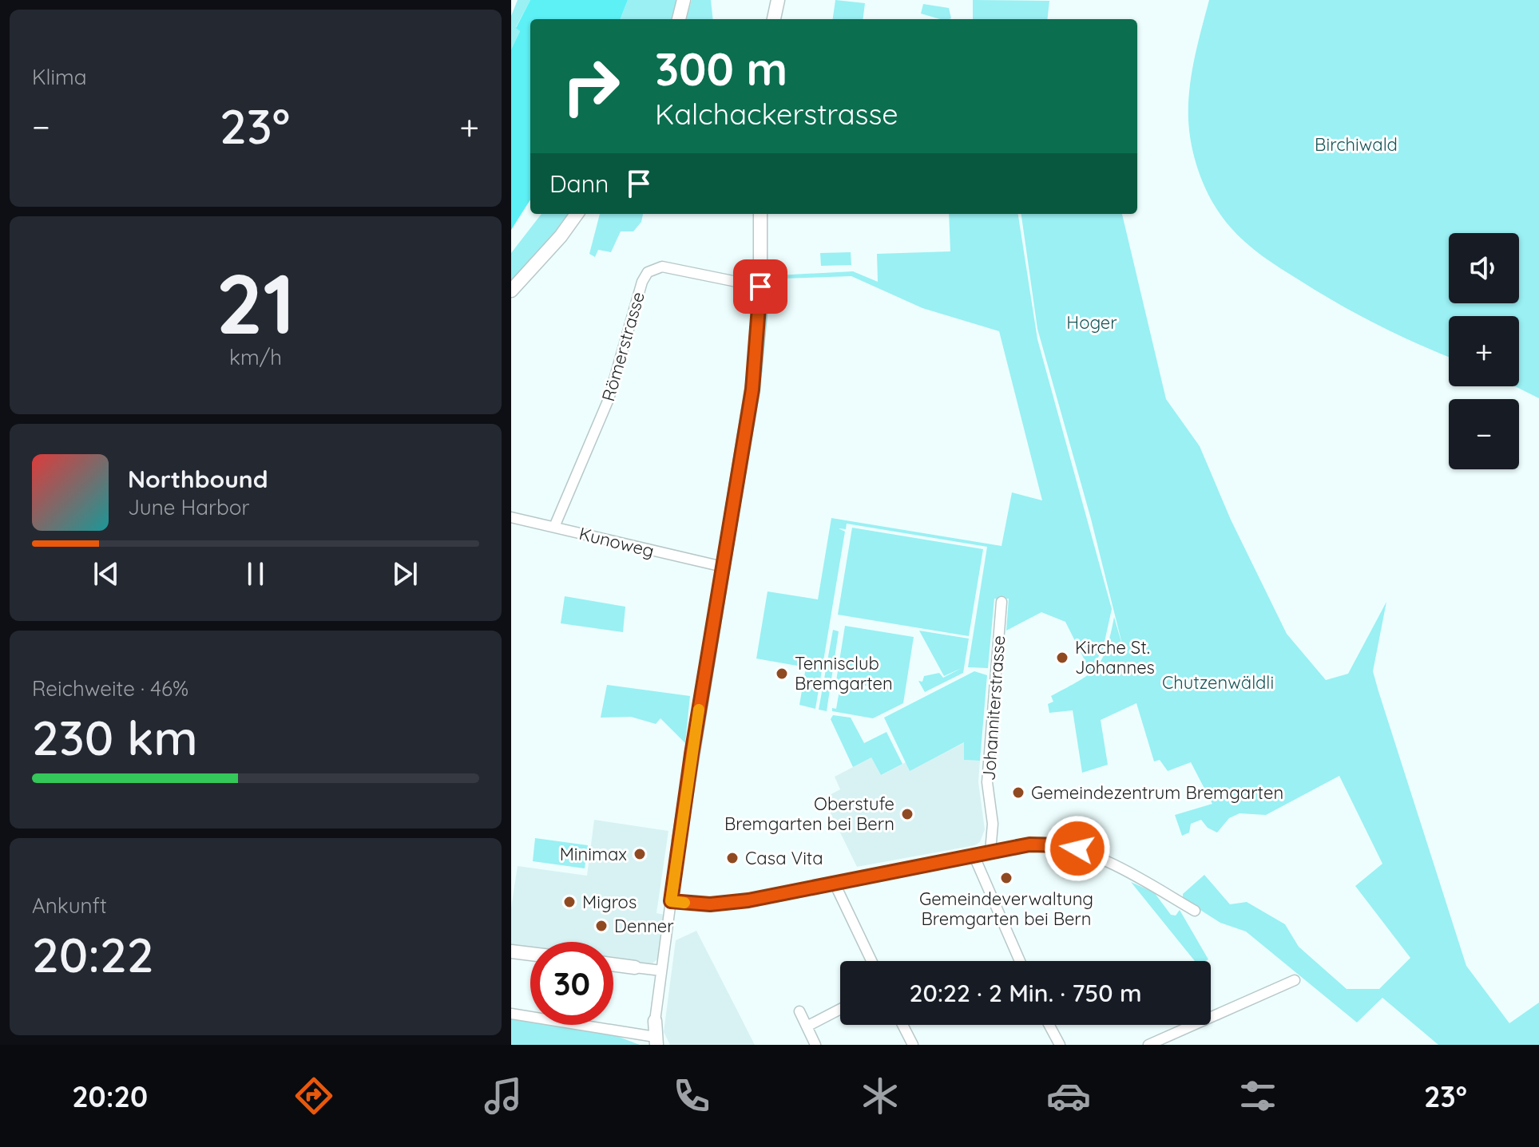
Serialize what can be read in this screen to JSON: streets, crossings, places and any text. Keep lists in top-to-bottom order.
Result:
{
  "streets": {
    "street": ["Römerstrasse", "Kunoweg", "Johanniterstrasse"]
  },
  "crossings": [
    ["Römerstrasse", "Kunoweg"]
  ],
  "parks": ["Birchiwald", "Hoger", "Chutzenwäldli"],
  "places": [
    "Kirche St. Johannes",
    "Tennisclub Bremgarten",
    "Gemeindezentrum Bremgarten",
    "Oberstufe Bremgarten bei Bern",
    "Minimax",
    "Casa Vita",
    "Gemeindeverwaltung Bremgarten bei Bern",
    "Migros",
    "Denner"
  ],
  "page": {
    "tile": [
      "Klima",
      ["21", "km/h"],
      ["Reichweite · 46%", "230 km"],
      ["Ankunft", "20:22"]
    ],
    "turn": ["300 m", "Kalchackerstrasse"],
    "heat": ["−", "23°", "+"],
    "then": "Dann",
    "map_buttons": ["+", "−"],
    "song": ["Northbound", "June Harbor"],
    "limit": "30",
    "trip": "20:22 · 2 Min. · 750 m",
    "tabs": ["20:20", "23°"]
  }
}
